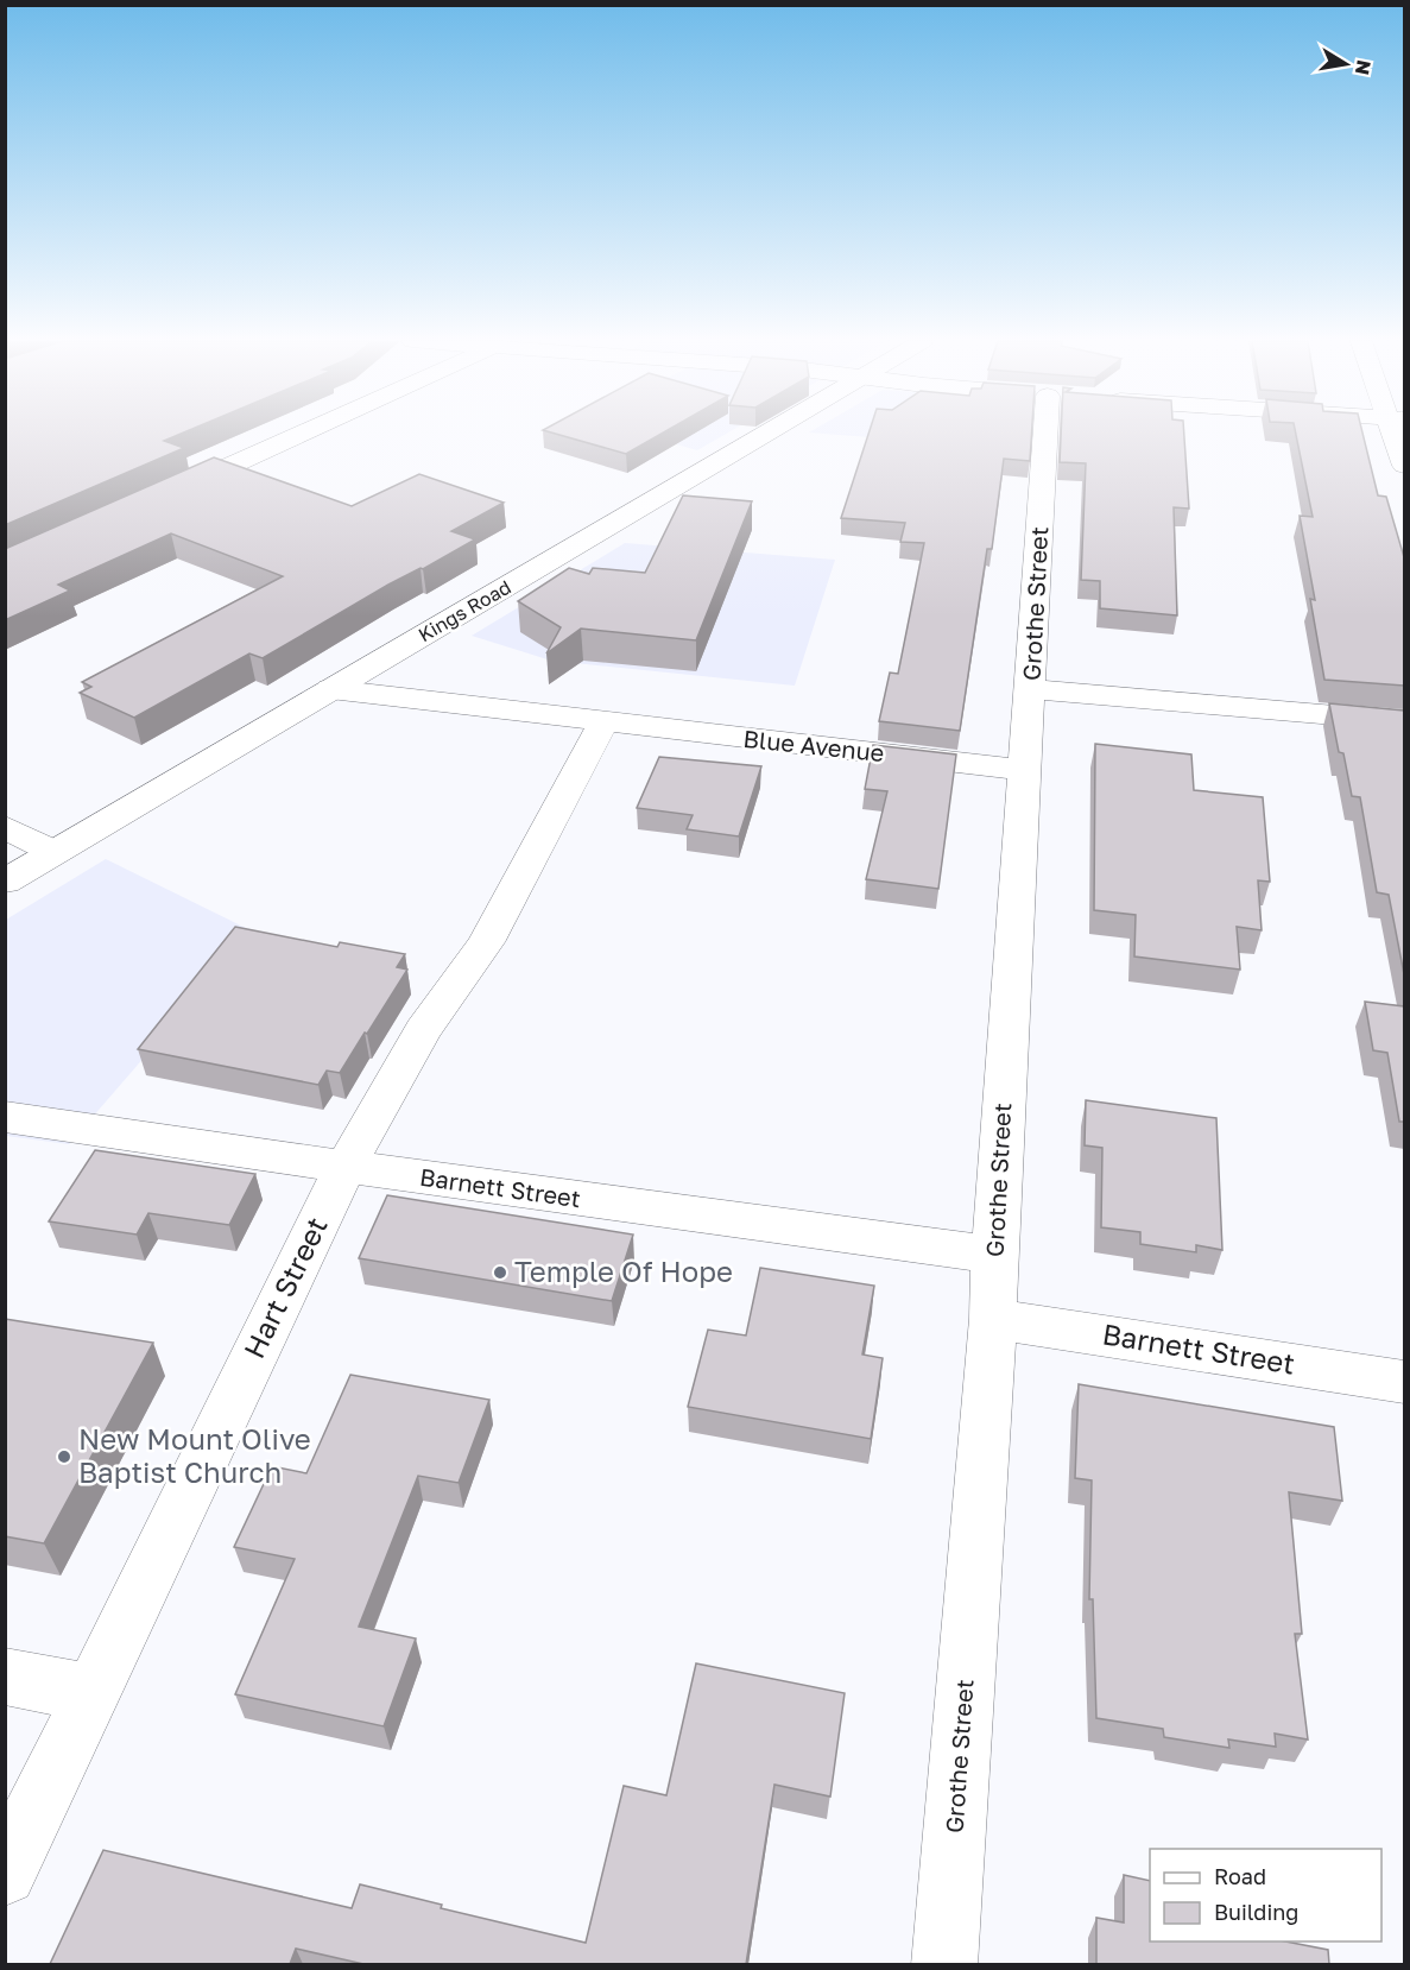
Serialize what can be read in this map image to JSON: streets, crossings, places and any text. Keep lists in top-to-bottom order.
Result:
{
  "streets": {
    "street": [
      "Grothe Street",
      "Kings Road",
      "Blue Avenue",
      "Barnett Street",
      "Hart Street"
    ]
  },
  "crossings": [
    ["Grothe Street", "Blue Avenue"],
    ["Grothe Street", "Barnett Street"],
    ["Kings Road", "Blue Avenue"],
    ["Blue Avenue", "Hart Street"],
    ["Barnett Street", "Hart Street"]
  ],
  "places": ["Temple Of Hope", "New Mount Olive Baptist Church"],
  "legend": ["Road", "Building"],
  "north": "right"
}
